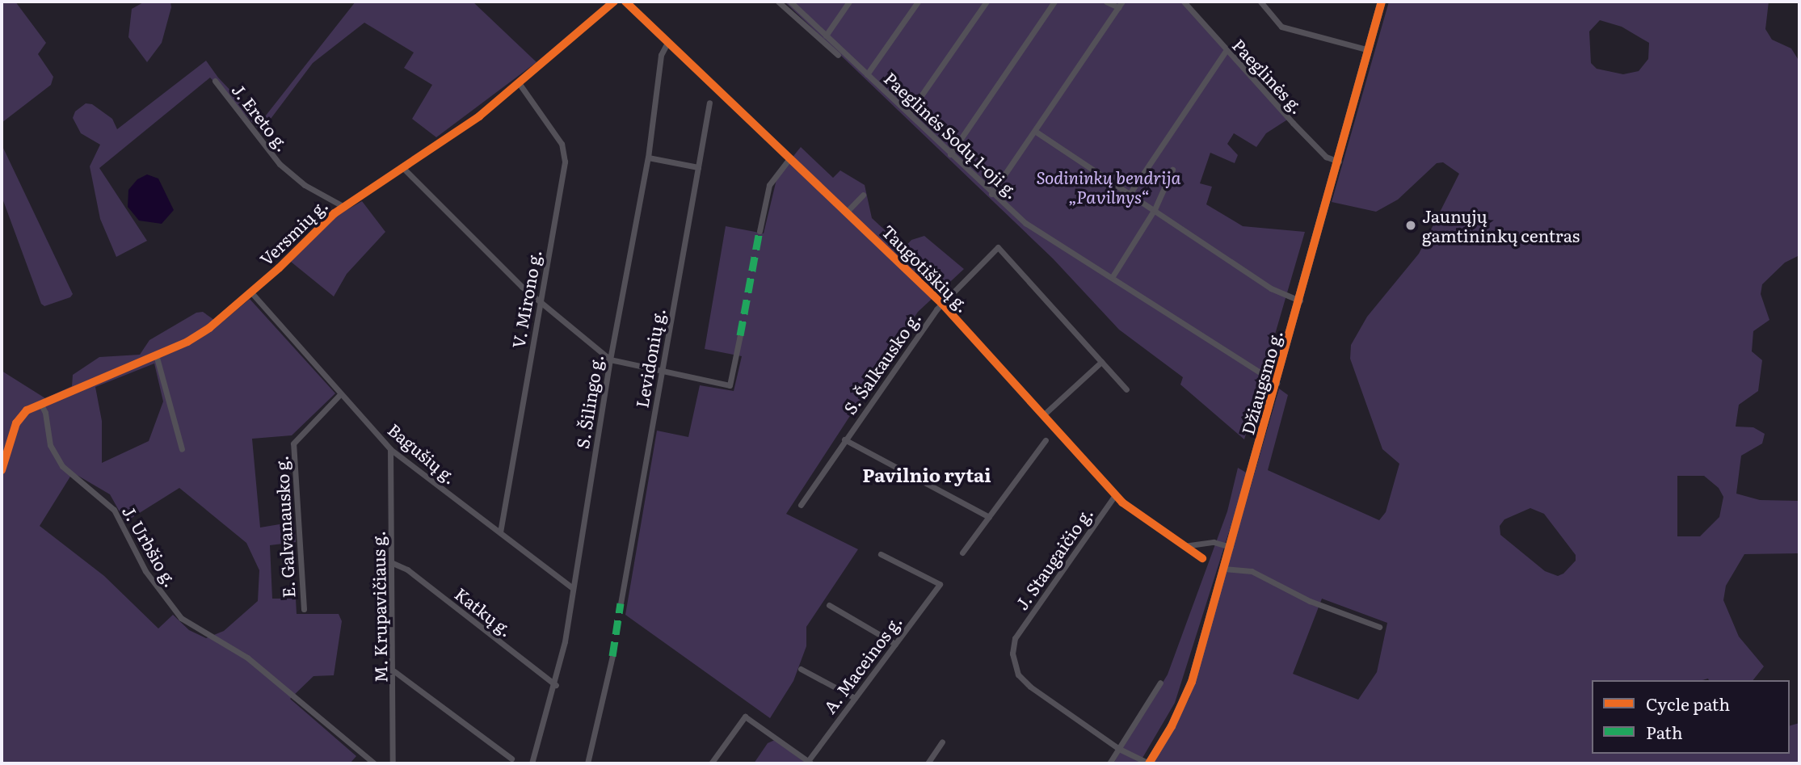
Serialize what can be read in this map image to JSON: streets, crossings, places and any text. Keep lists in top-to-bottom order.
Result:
{
  "streets": {
    "street": [
      "Paeglinės g.",
      "J. Ereto g.",
      "Paeglinės Sodų 1-oji g.",
      "Versmių g.",
      "Taugotiškių g.",
      "V. Mirono g.",
      "Levidonių g.",
      "S. Šalkausko g.",
      "Džiaugsmo g.",
      "S. Šilingo g.",
      "Bagušių g.",
      "E. Galvanausko g.",
      "J. Urbšio g.",
      "J. Staugaičio g.",
      "M. Krupavičiaus g.",
      "Katkų g.",
      "A. Maceinos g."
    ]
  },
  "crossings": [
    ["Paeglinės g.", "Džiaugsmo g."],
    ["J. Ereto g.", "Versmių g."],
    ["Paeglinės Sodų 1-oji g.", "Džiaugsmo g."],
    ["Versmių g.", "V. Mirono g."],
    ["Versmių g.", "Bagušių g."],
    ["Versmių g.", "J. Urbšio g."],
    ["Taugotiškių g.", "S. Šalkausko g."],
    ["Taugotiškių g.", "S. Šilingo g."],
    ["Taugotiškių g.", "J. Staugaičio g."],
    ["V. Mirono g.", "Bagušių g."],
    ["S. Šilingo g.", "Bagušių g."],
    ["S. Šilingo g.", "Katkų g."],
    ["Bagušių g.", "E. Galvanausko g."],
    ["Bagušių g.", "M. Krupavičiaus g."],
    ["M. Krupavičiaus g.", "Katkų g."]
  ],
  "districts": ["Pavilnio rytai"],
  "parks": ["Sodininkų bendrija „Pavilnys“"],
  "places": ["Jaunųjų gamtininkų centras"],
  "legend": ["Cycle path", "Path"]
}
